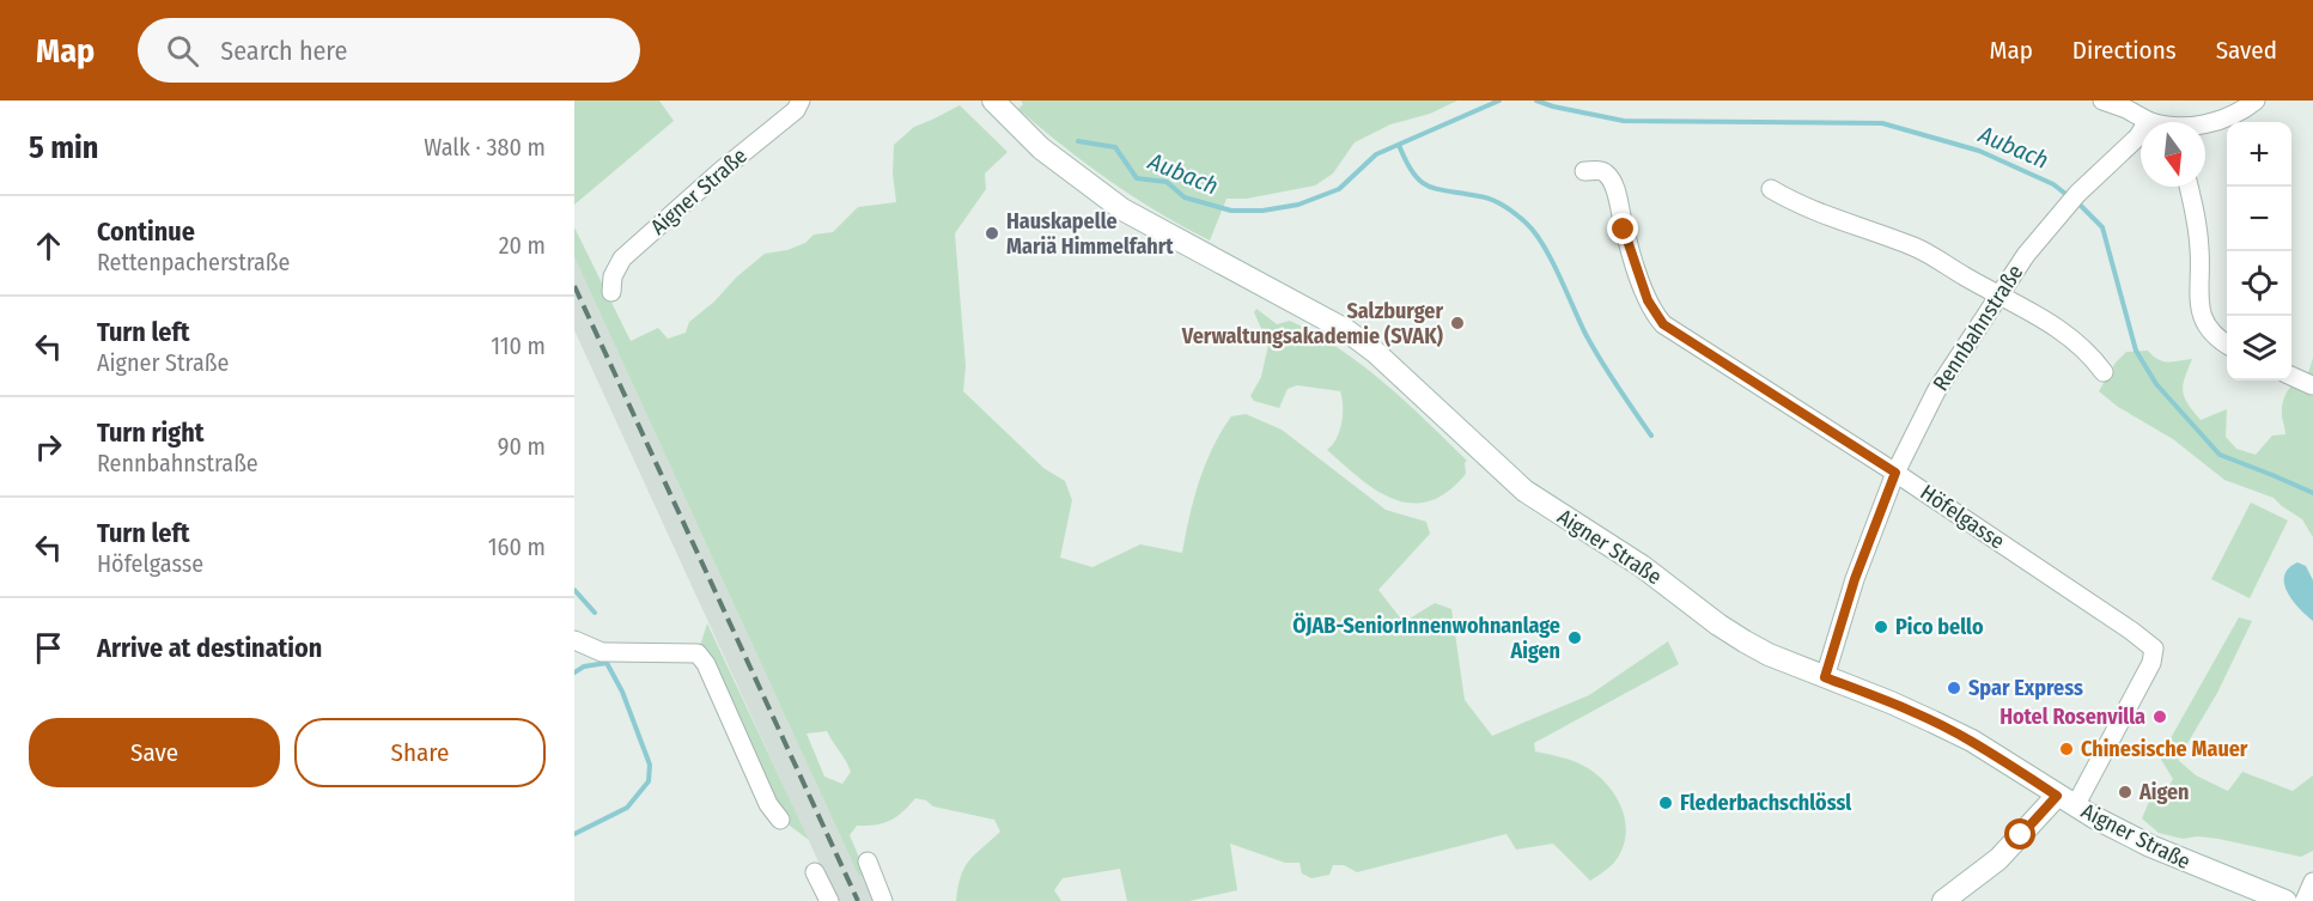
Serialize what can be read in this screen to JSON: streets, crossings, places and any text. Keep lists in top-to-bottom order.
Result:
{
  "streets": {
    "main road": ["Aigner Straße"],
    "street": ["Rennbahnstraße", "Höfelgasse"]
  },
  "crossings": [
    ["Aigner Straße", "Rennbahnstraße"],
    ["Aigner Straße", "Höfelgasse"],
    ["Rennbahnstraße", "Höfelgasse"]
  ],
  "water": ["Aubach"],
  "places": [
    "Hauskapelle Mariä Himmelfahrt",
    "Salzburger Verwaltungsakademie (SVAK)",
    "Pico bello",
    "ÖJAB-SeniorInnenwohnanlage Aigen",
    "Spar Express",
    "Hotel Rosenvilla",
    "Chinesische Mauer",
    "Aigen",
    "Flederbachschlössl"
  ],
  "north": "bottom",
  "page": {
    "header": "Map",
    "search": "Search here",
    "nav": ["Map", "Directions", "Saved"],
    "heading": ["5 min", "Walk · 380 m"],
    "map_buttons": ["+", "−"],
    "list": [
      ["Continue", "Rettenpacherstraße", "20 m"],
      ["Turn left", "Aigner Straße", "110 m"],
      ["Turn right", "Rennbahnstraße", "90 m"],
      ["Turn left", "Höfelgasse", "160 m"],
      "Arrive at destination"
    ],
    "buttons": ["Save", "Share"]
  }
}
